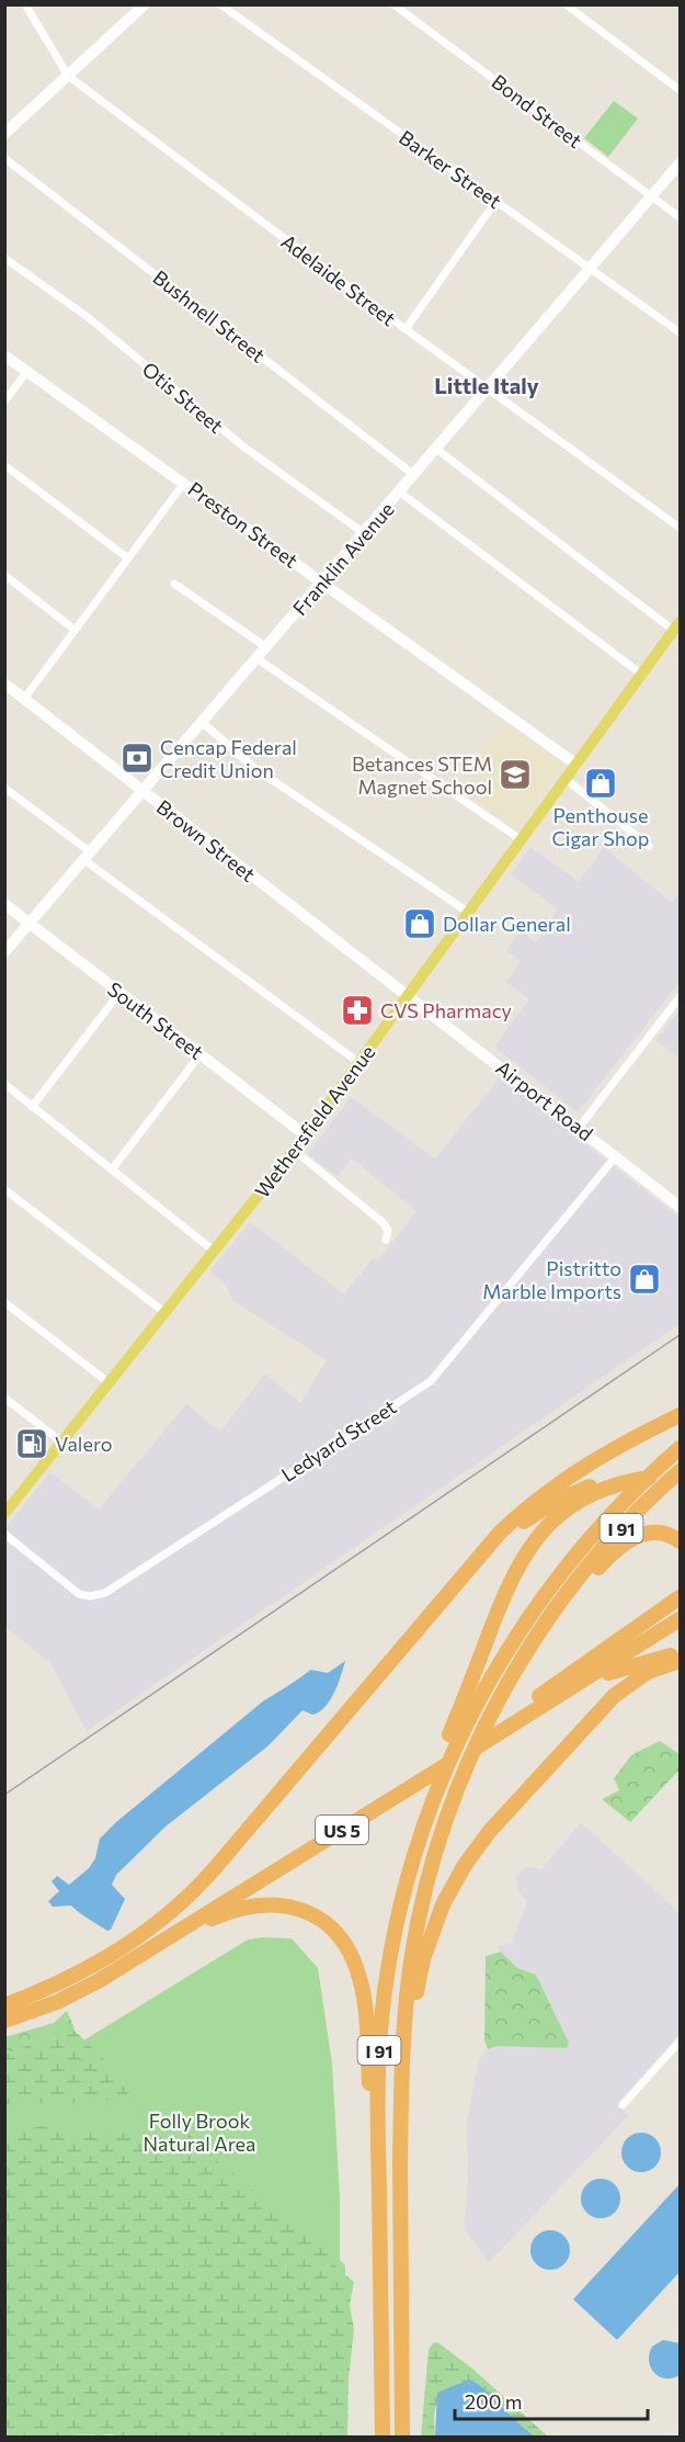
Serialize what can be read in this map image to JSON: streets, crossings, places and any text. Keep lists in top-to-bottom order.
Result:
{
  "streets": {
    "highway": ["I 91", "US 5"],
    "main road": [
      "Preston Street",
      "Franklin Avenue",
      "Brown Street",
      "South Street",
      "Airport Road",
      "Wethersfield Avenue"
    ],
    "street": [
      "Bond Street",
      "Barker Street",
      "Adelaide Street",
      "Bushnell Street",
      "Otis Street",
      "Ledyard Street"
    ]
  },
  "crossings": [
    ["Bond Street", "Franklin Avenue"],
    ["Barker Street", "Franklin Avenue"],
    ["Adelaide Street", "Franklin Avenue"],
    ["Bushnell Street", "Franklin Avenue"],
    ["Otis Street", "Franklin Avenue"],
    ["Preston Street", "Franklin Avenue"],
    ["Preston Street", "Wethersfield Avenue"],
    ["Franklin Avenue", "Brown Street"],
    ["Franklin Avenue", "South Street"],
    ["Brown Street", "Airport Road"],
    ["Brown Street", "Wethersfield Avenue"],
    ["South Street", "Wethersfield Avenue"],
    ["Airport Road", "Wethersfield Avenue"],
    ["Airport Road", "Ledyard Street"]
  ],
  "districts": ["Little Italy"],
  "parks": ["Folly Brook Natural Area"],
  "places": {
    "bank": ["Cencap Federal Credit Union"],
    "school or university": ["Betances STEM Magnet School"],
    "shop": ["Penthouse Cigar Shop", "Dollar General", "Pistritto Marble Imports"],
    "pharmacy": ["CVS Pharmacy"],
    "fuel station": ["Valero"]
  },
  "scale_bar": "200 m"
}
